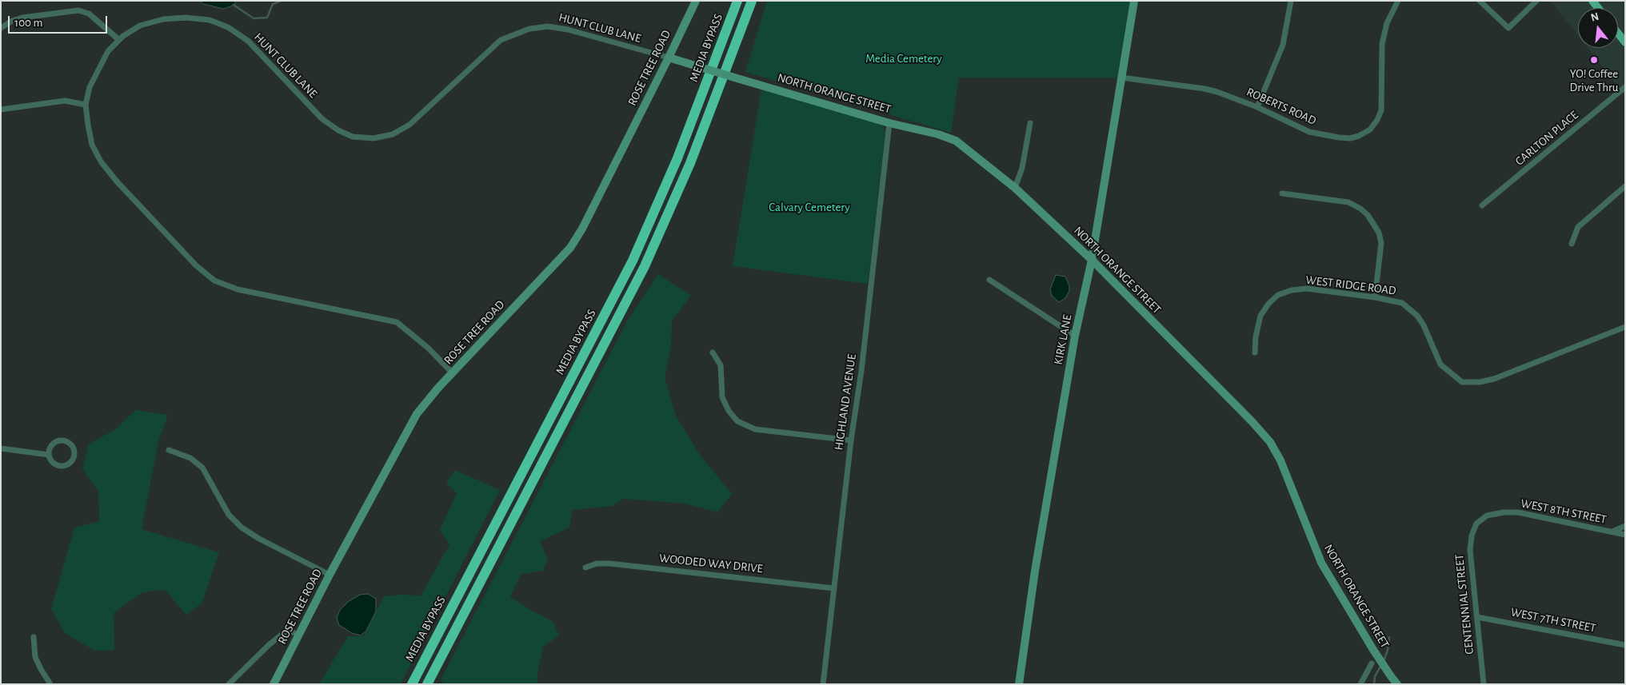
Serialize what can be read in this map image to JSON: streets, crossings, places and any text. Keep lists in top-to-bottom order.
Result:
{
  "streets": {
    "highway": ["MEDIA BYPASS"],
    "street": [
      "HUNT CLUB LANE",
      "ROSE TREE ROAD",
      "NORTH ORANGE STREET",
      "ROBERTS ROAD",
      "CARLTON PLACE",
      "WEST RIDGE ROAD",
      "KIRK LANE",
      "HIGHLAND AVENUE",
      "WEST 8TH STREET",
      "WOODED WAY DRIVE",
      "CENTENNIAL STREET",
      "WEST 7TH STREET"
    ]
  },
  "crossings": [
    ["HUNT CLUB LANE", "ROSE TREE ROAD"],
    ["HUNT CLUB LANE", "NORTH ORANGE STREET"],
    ["ROSE TREE ROAD", "NORTH ORANGE STREET"],
    ["NORTH ORANGE STREET", "KIRK LANE"],
    ["NORTH ORANGE STREET", "HIGHLAND AVENUE"],
    ["ROBERTS ROAD", "KIRK LANE"],
    ["HIGHLAND AVENUE", "WOODED WAY DRIVE"],
    ["WEST 8TH STREET", "CENTENNIAL STREET"],
    ["CENTENNIAL STREET", "WEST 7TH STREET"]
  ],
  "parks": ["Media Cemetery", "Calvary Cemetery"],
  "places": ["YO! Coffee Drive Thru"],
  "scale_bar": "100 m",
  "north": "top"
}
